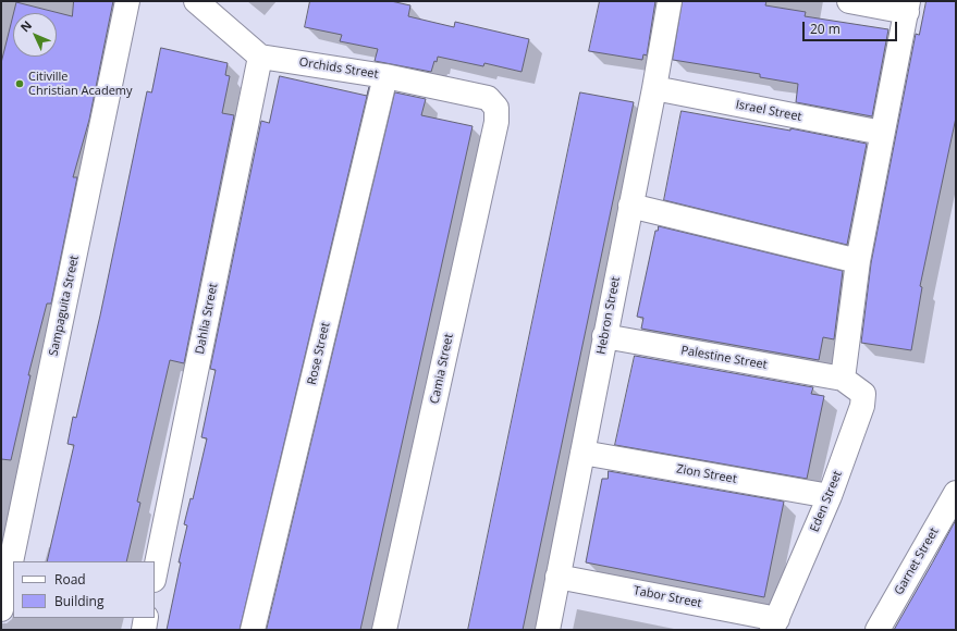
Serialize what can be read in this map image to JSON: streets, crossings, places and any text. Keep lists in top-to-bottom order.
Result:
{
  "streets": {
    "street": [
      "Orchids Street",
      "Israel Street",
      "Sampaguita Street",
      "Hebron Street",
      "Dahlia Street",
      "Rose Street",
      "Palestine Street",
      "Camia Street",
      "Zion Street",
      "Eden Street",
      "Garnet Street",
      "Tabor Street"
    ]
  },
  "crossings": [
    ["Orchids Street", "Dahlia Street"],
    ["Orchids Street", "Rose Street"],
    ["Orchids Street", "Camia Street"],
    ["Israel Street", "Hebron Street"],
    ["Hebron Street", "Palestine Street"],
    ["Hebron Street", "Zion Street"],
    ["Hebron Street", "Tabor Street"],
    ["Palestine Street", "Eden Street"],
    ["Zion Street", "Eden Street"],
    ["Eden Street", "Tabor Street"]
  ],
  "places": ["Citiville Christian Academy"],
  "legend": ["Road", "Building"],
  "scale_bar": "20 m",
  "north": "top left"
}
